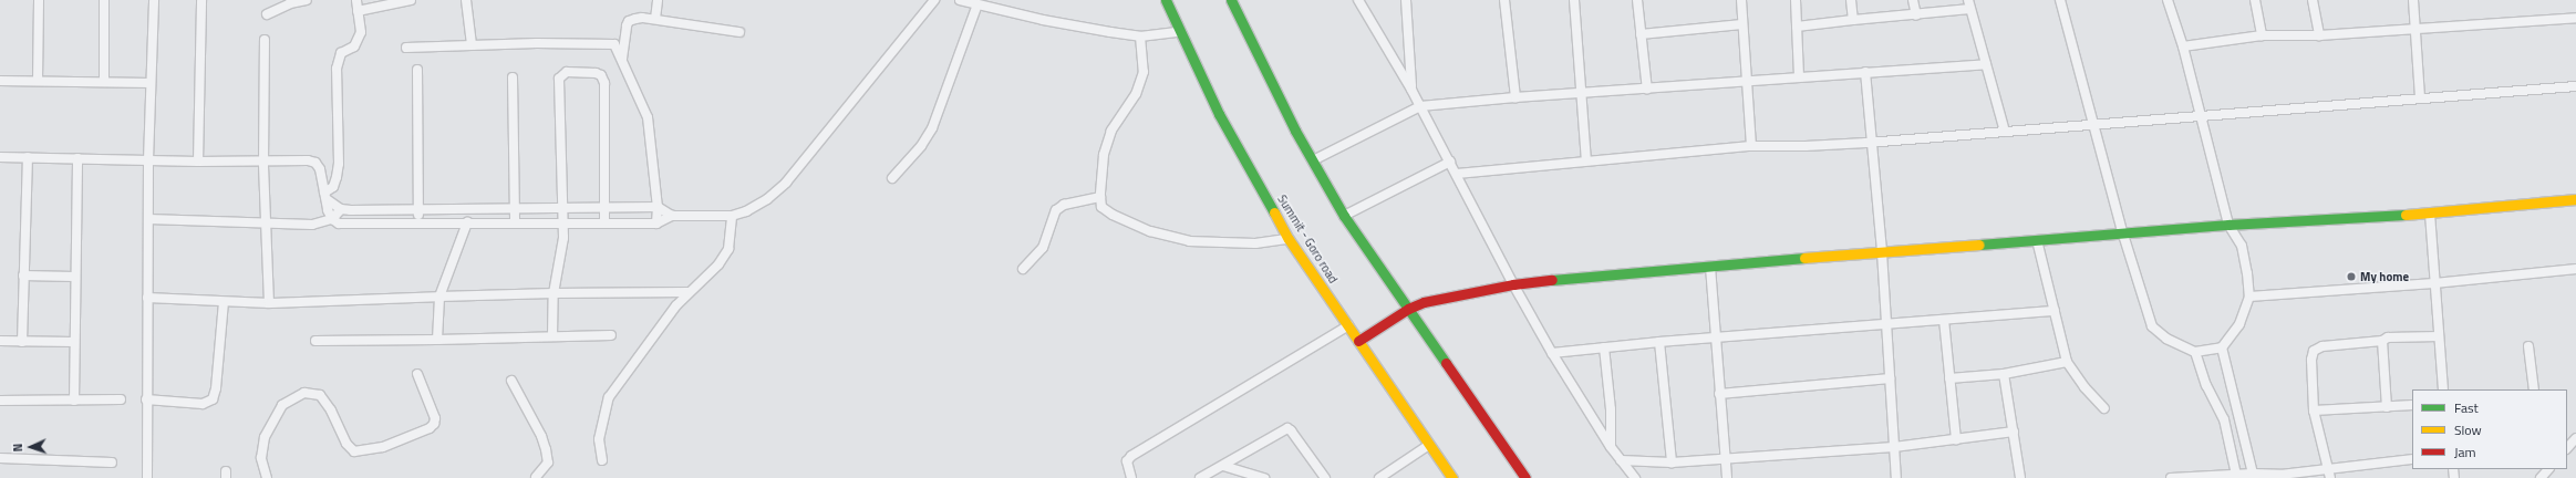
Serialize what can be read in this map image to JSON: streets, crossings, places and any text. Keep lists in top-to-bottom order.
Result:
{
  "streets": {
    "main road": ["Summit - Goro road"]
  },
  "places": ["My home"],
  "legend": ["Fast", "Slow", "Jam"],
  "north": "left"
}
